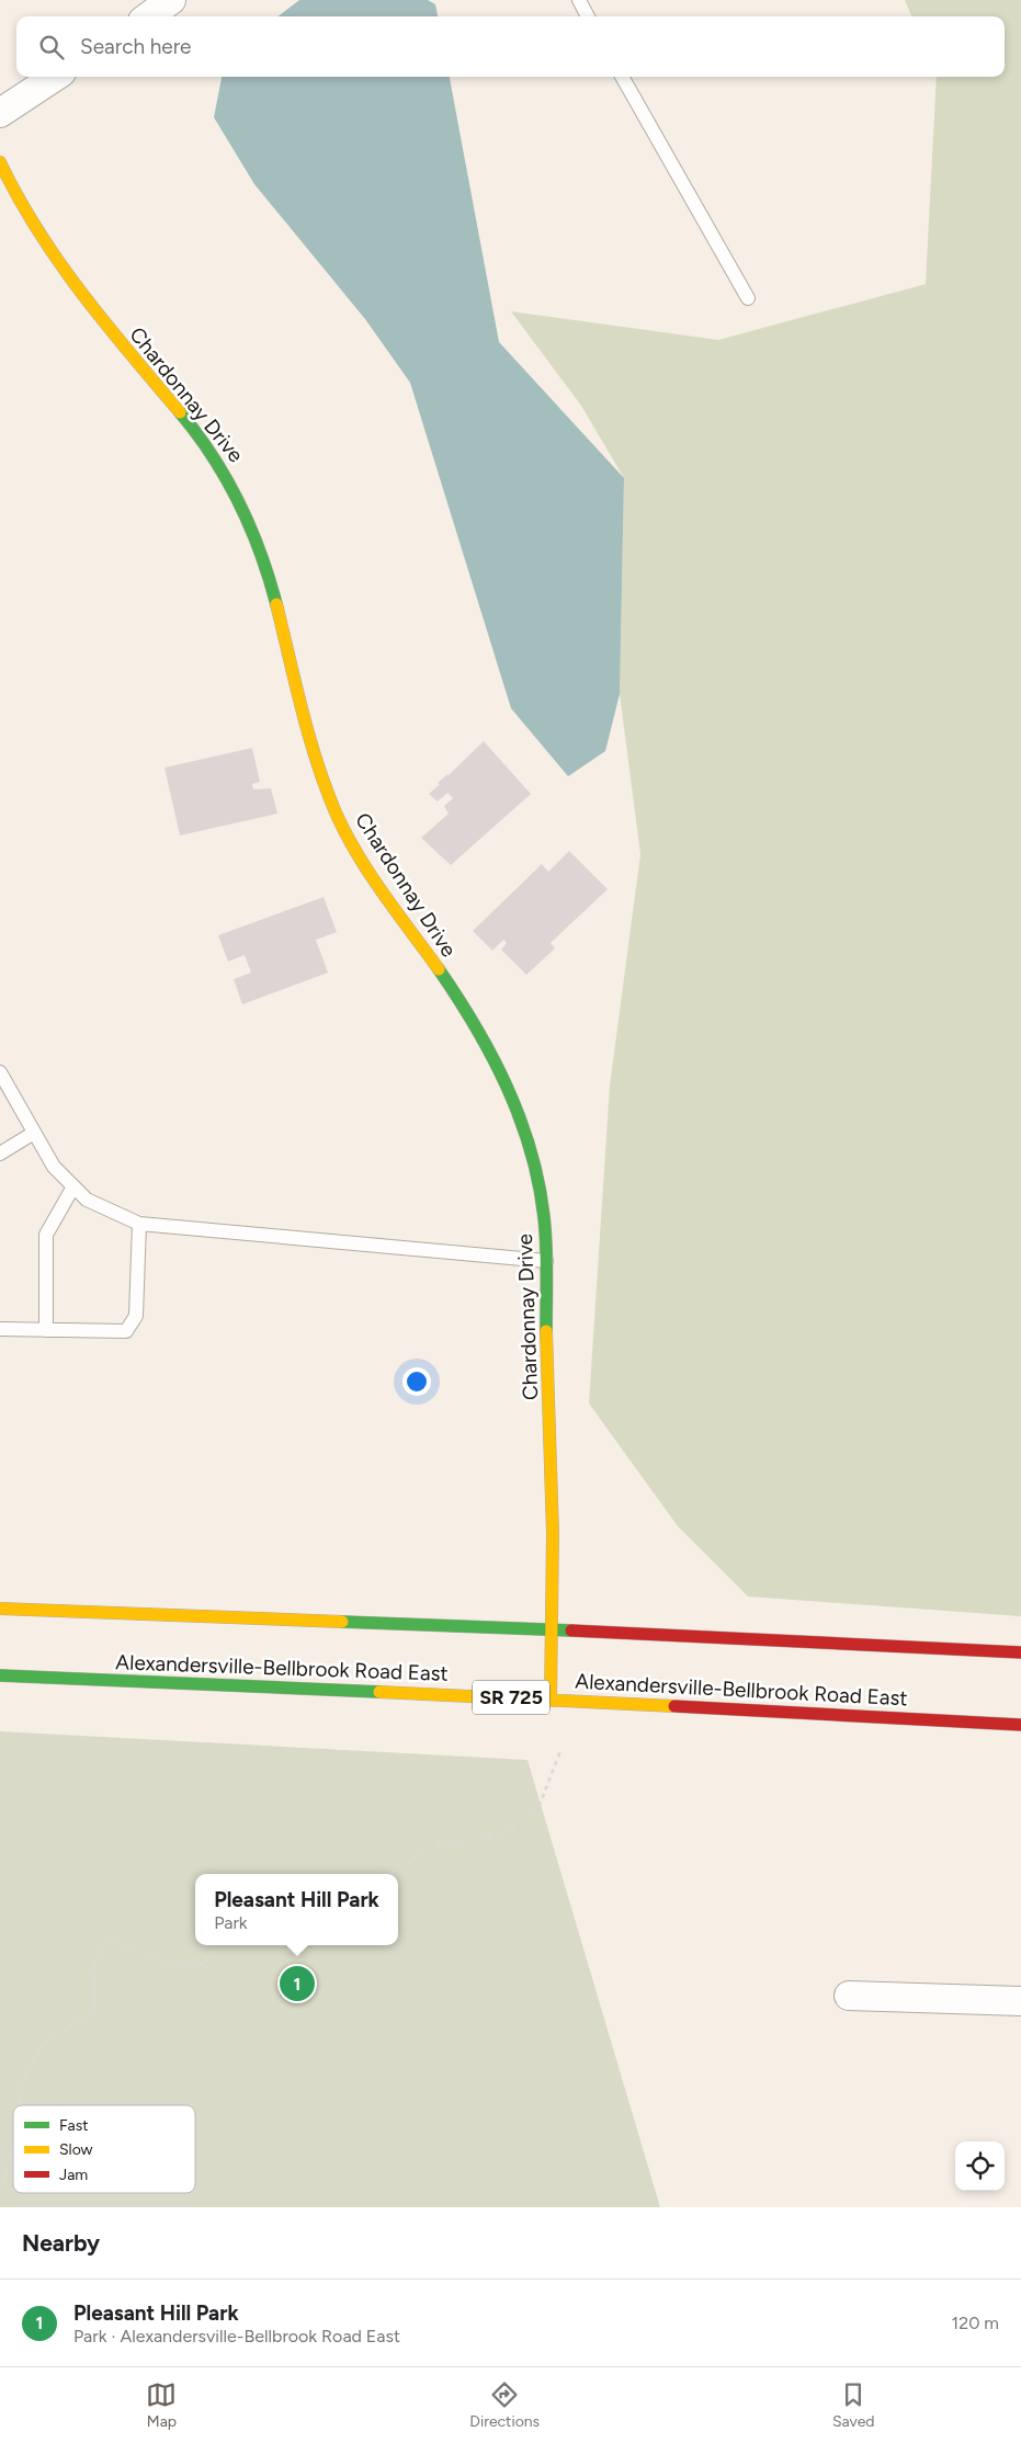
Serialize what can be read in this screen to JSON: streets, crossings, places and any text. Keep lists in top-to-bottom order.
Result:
{
  "streets": {
    "main road": ["Chardonnay Drive", "Alexandersville-Bellbrook Road East", "SR 725"]
  },
  "crossings": [
    ["Chardonnay Drive", "Alexandersville-Bellbrook Road East"]
  ],
  "legend": ["Fast", "Slow", "Jam"],
  "page": {
    "search": "Search here",
    "popup": ["Pleasant Hill Park", "Park"],
    "pins": "1",
    "heading": "Nearby",
    "list": [
      {
        "mark": "1",
        "name": "Pleasant Hill Park",
        "note": "Park · Alexandersville-Bellbrook Road East",
        "value": "120 m"
      }
    ],
    "nav": ["Map", "Directions", "Saved"]
  }
}
